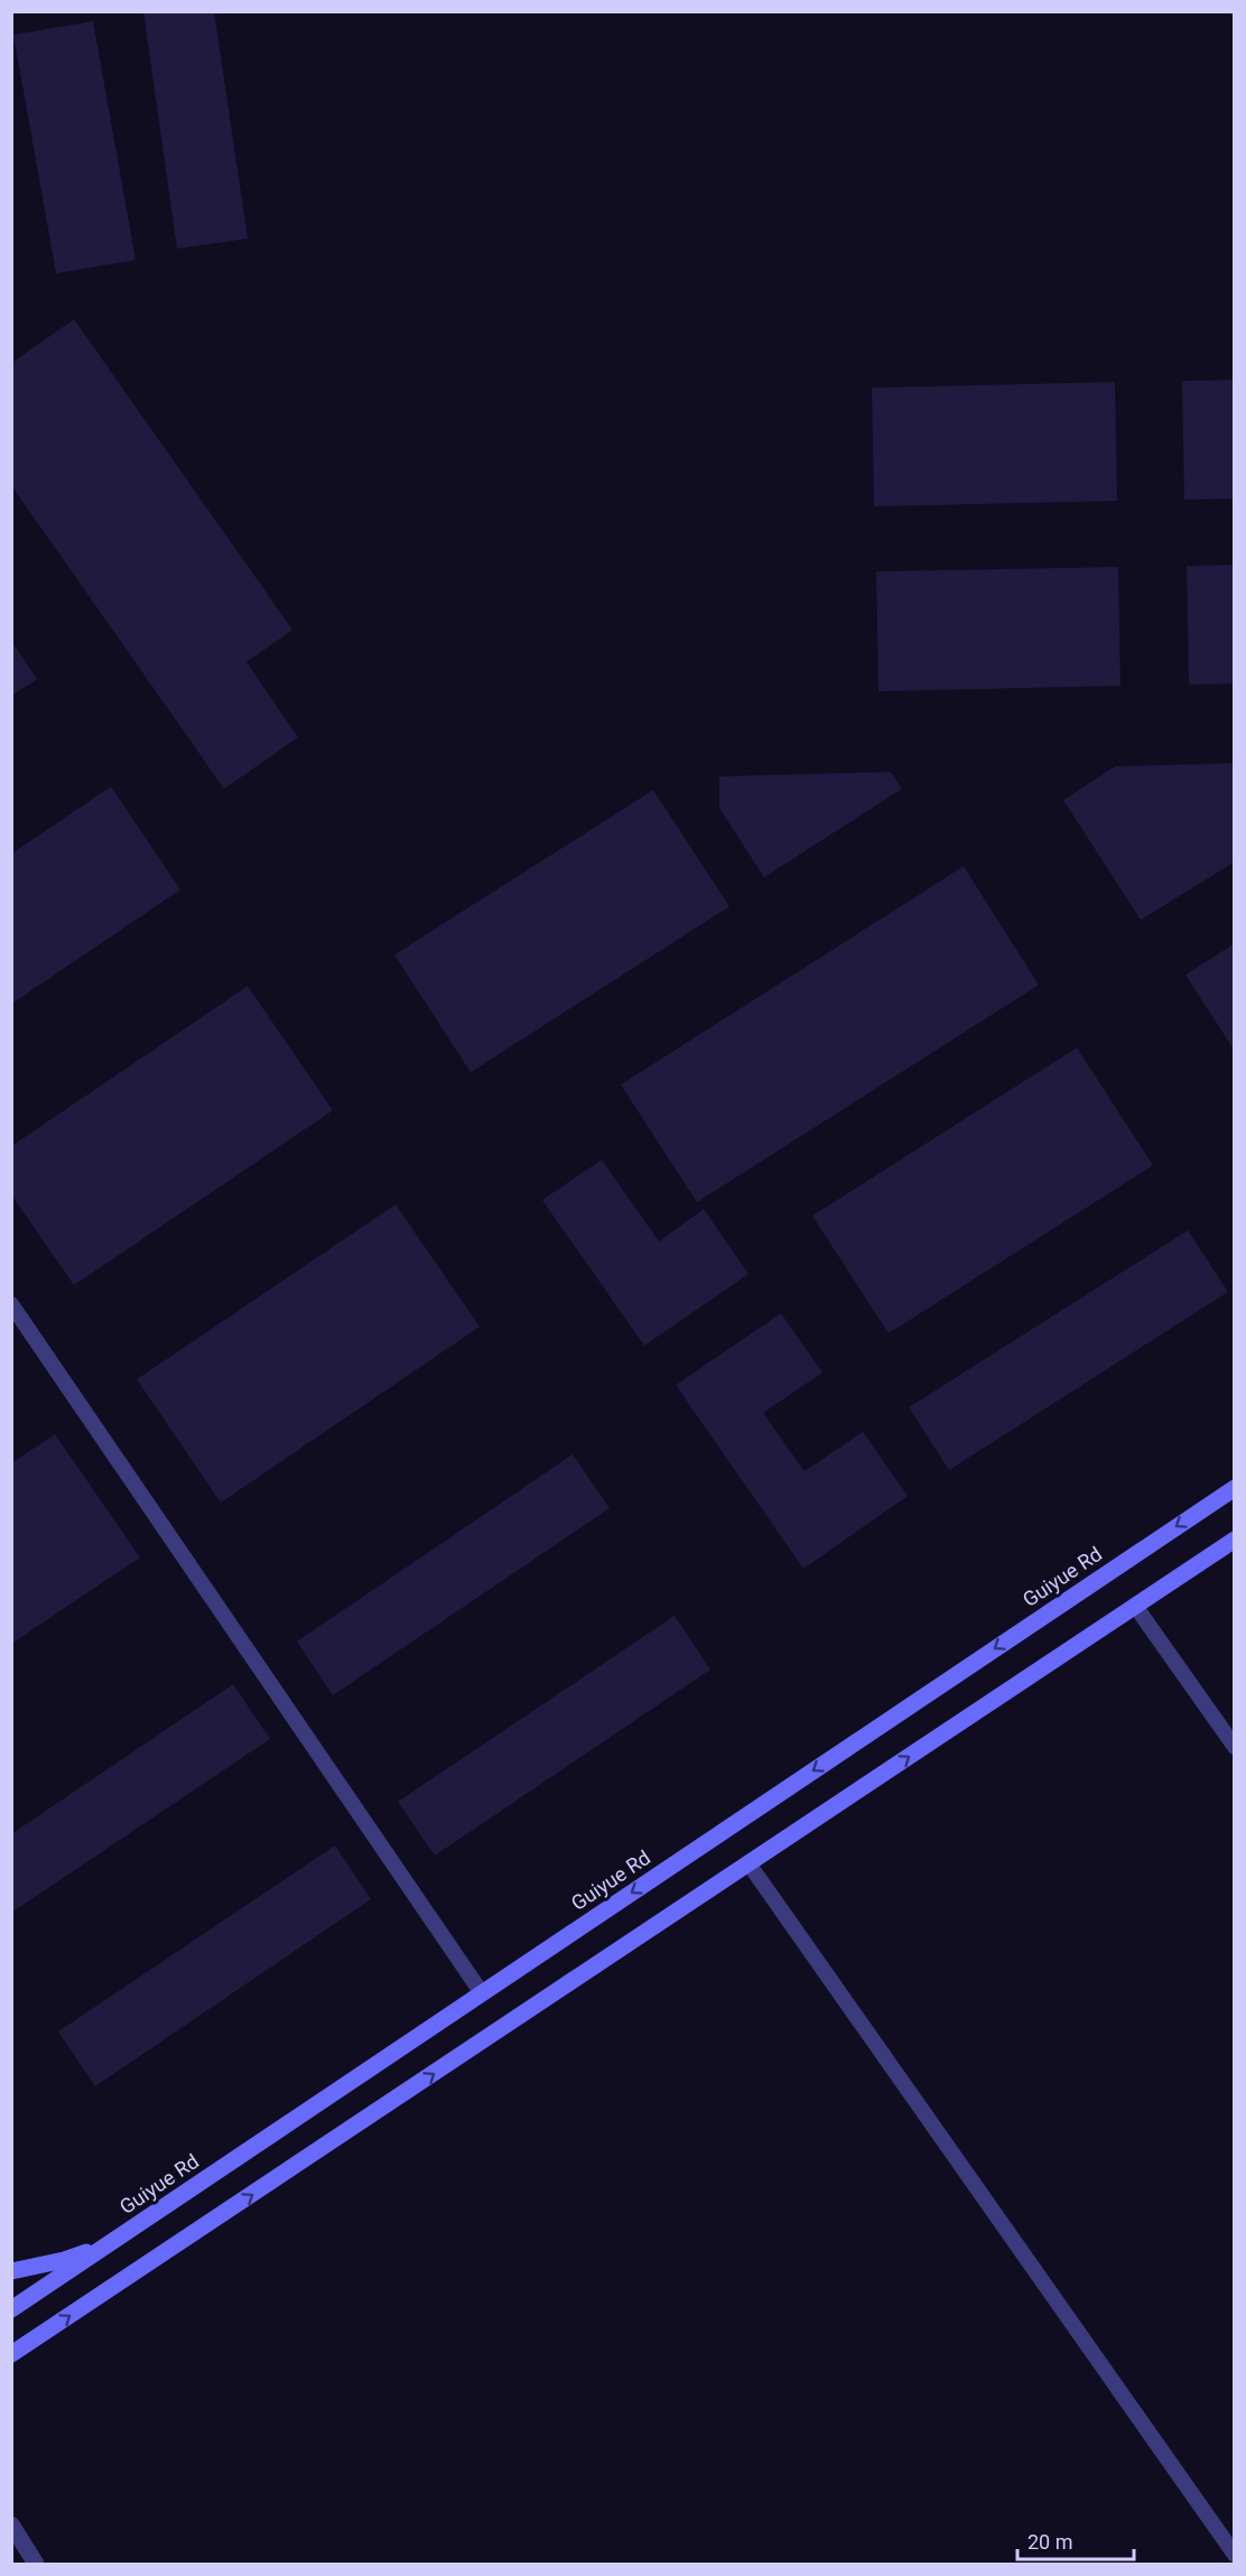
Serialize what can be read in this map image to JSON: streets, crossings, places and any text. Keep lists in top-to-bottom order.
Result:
{
  "streets": {
    "main road": ["Guiyue Rd"]
  },
  "scale_bar": "20 m"
}
